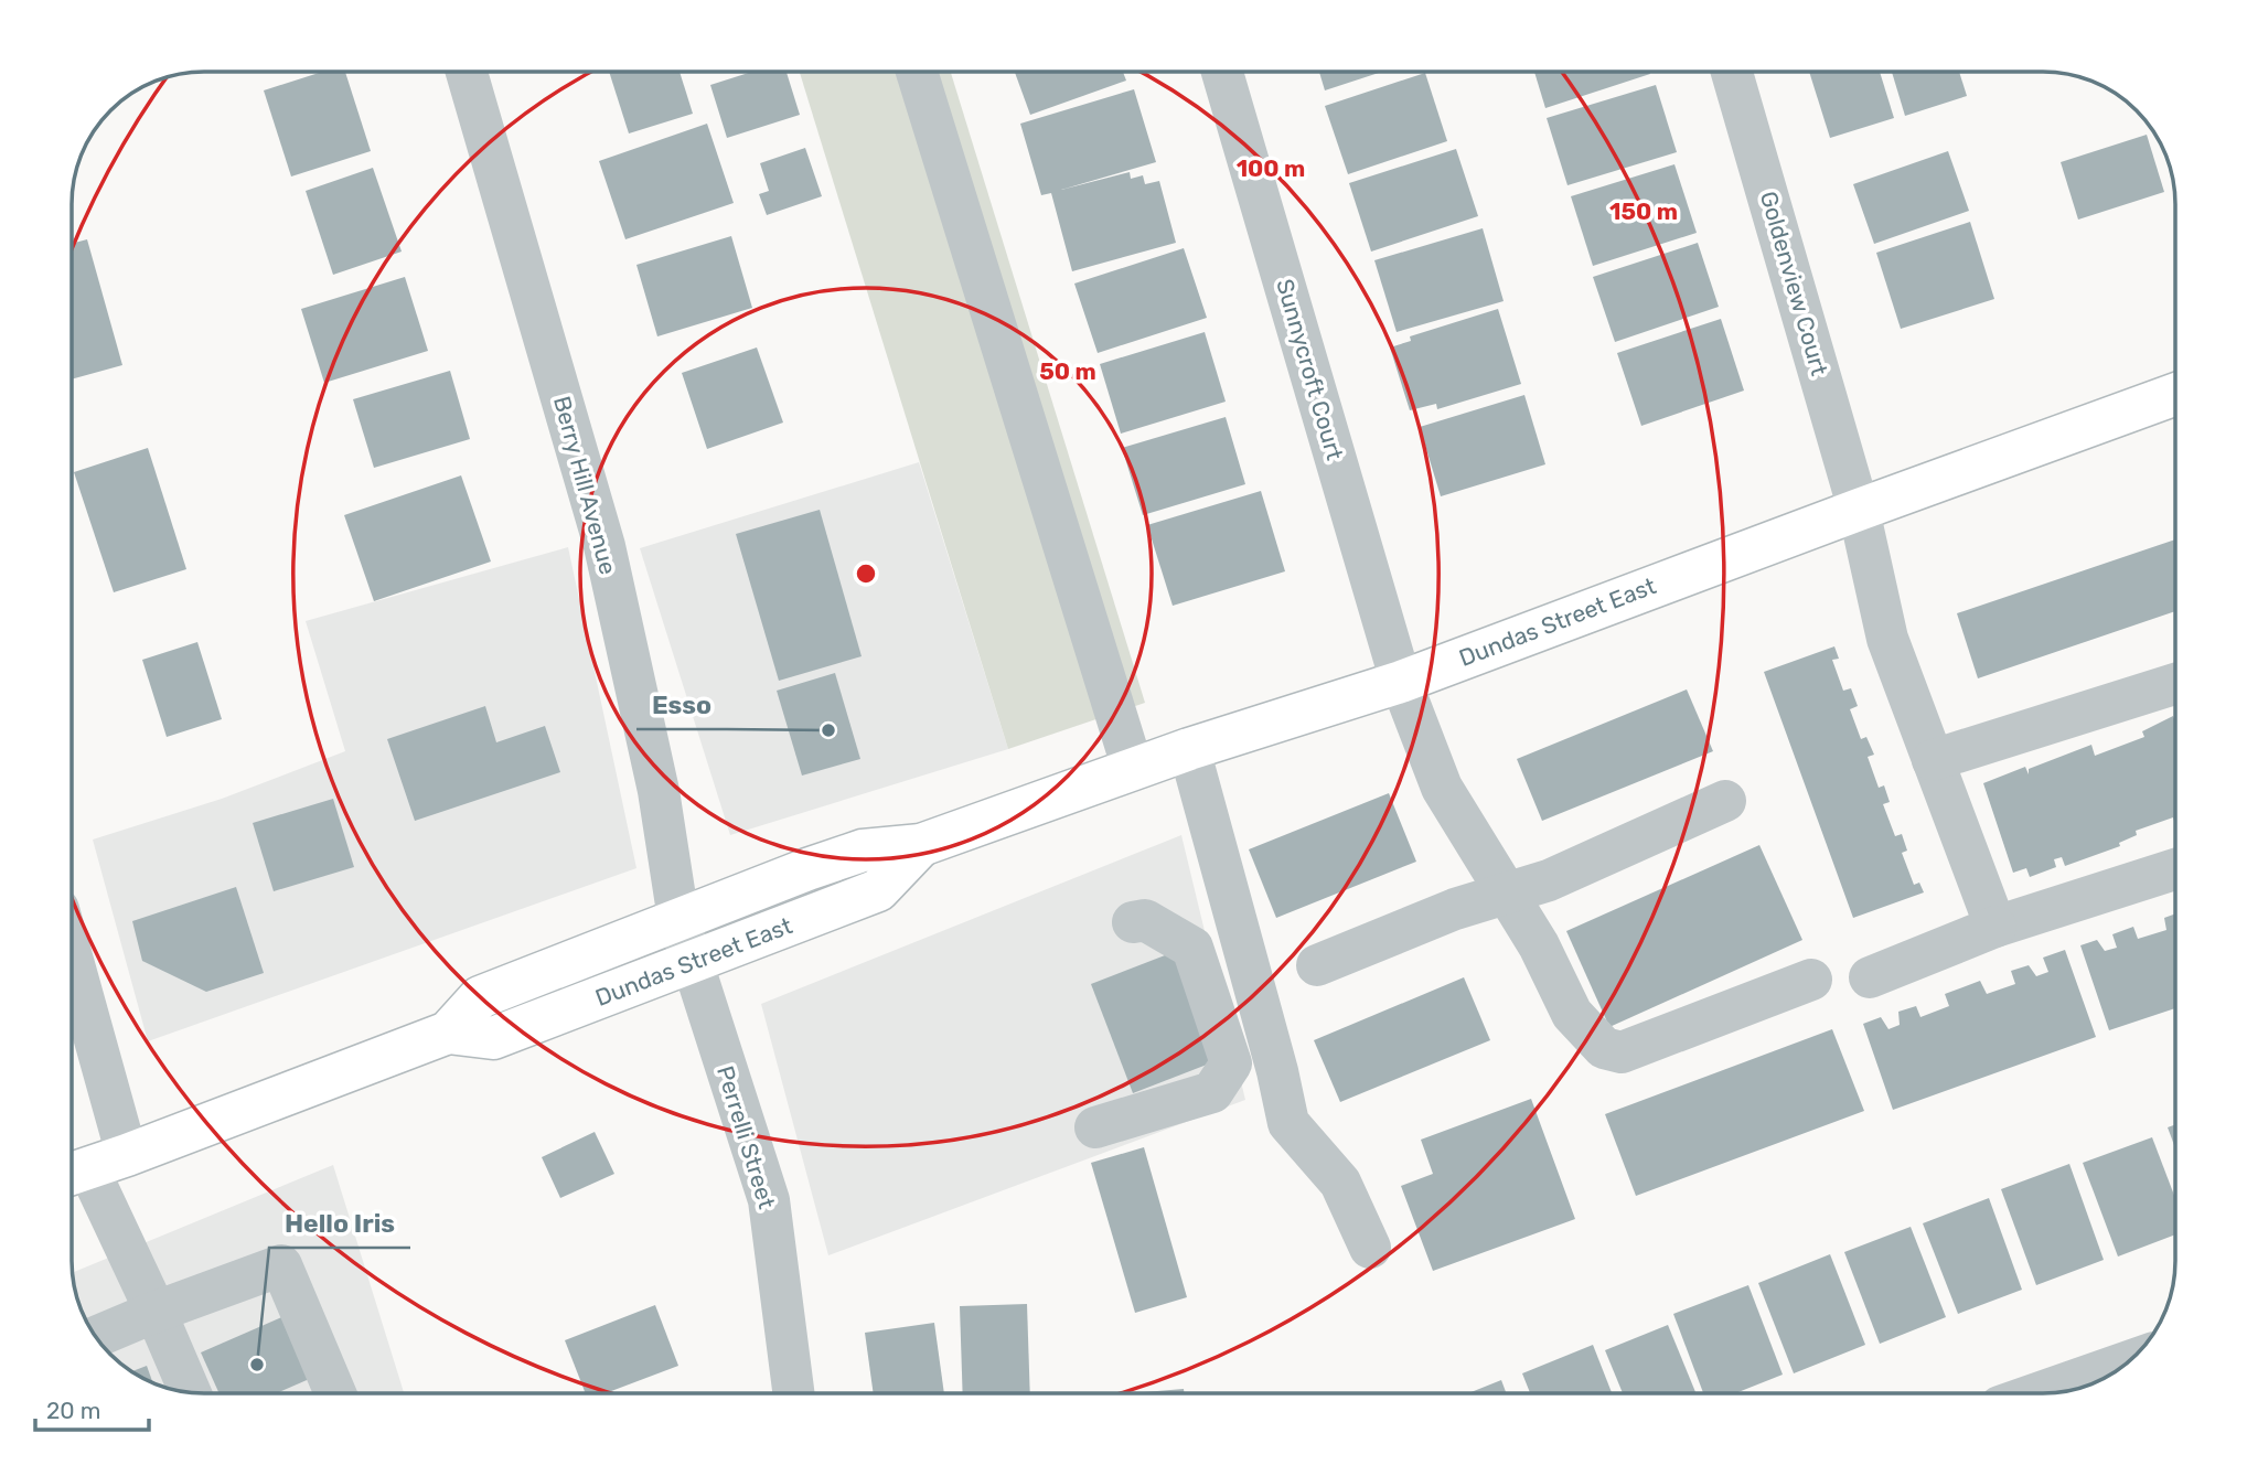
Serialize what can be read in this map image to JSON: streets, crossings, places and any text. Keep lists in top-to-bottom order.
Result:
{
  "streets": {
    "main road": ["Dundas Street East"],
    "street": [
      "Goldenview Court",
      "Sunnycroft Court",
      "Berry Hill Avenue",
      "Perrelli Street"
    ]
  },
  "crossings": [
    ["Goldenview Court", "Dundas Street East"],
    ["Sunnycroft Court", "Dundas Street East"],
    ["Berry Hill Avenue", "Dundas Street East"],
    ["Berry Hill Avenue", "Perrelli Street"],
    ["Dundas Street East", "Perrelli Street"]
  ],
  "places": ["Esso", "Hello Iris"],
  "scale_bar": "20 m",
  "rings": ["100 m", "150 m", "50 m"]
}
